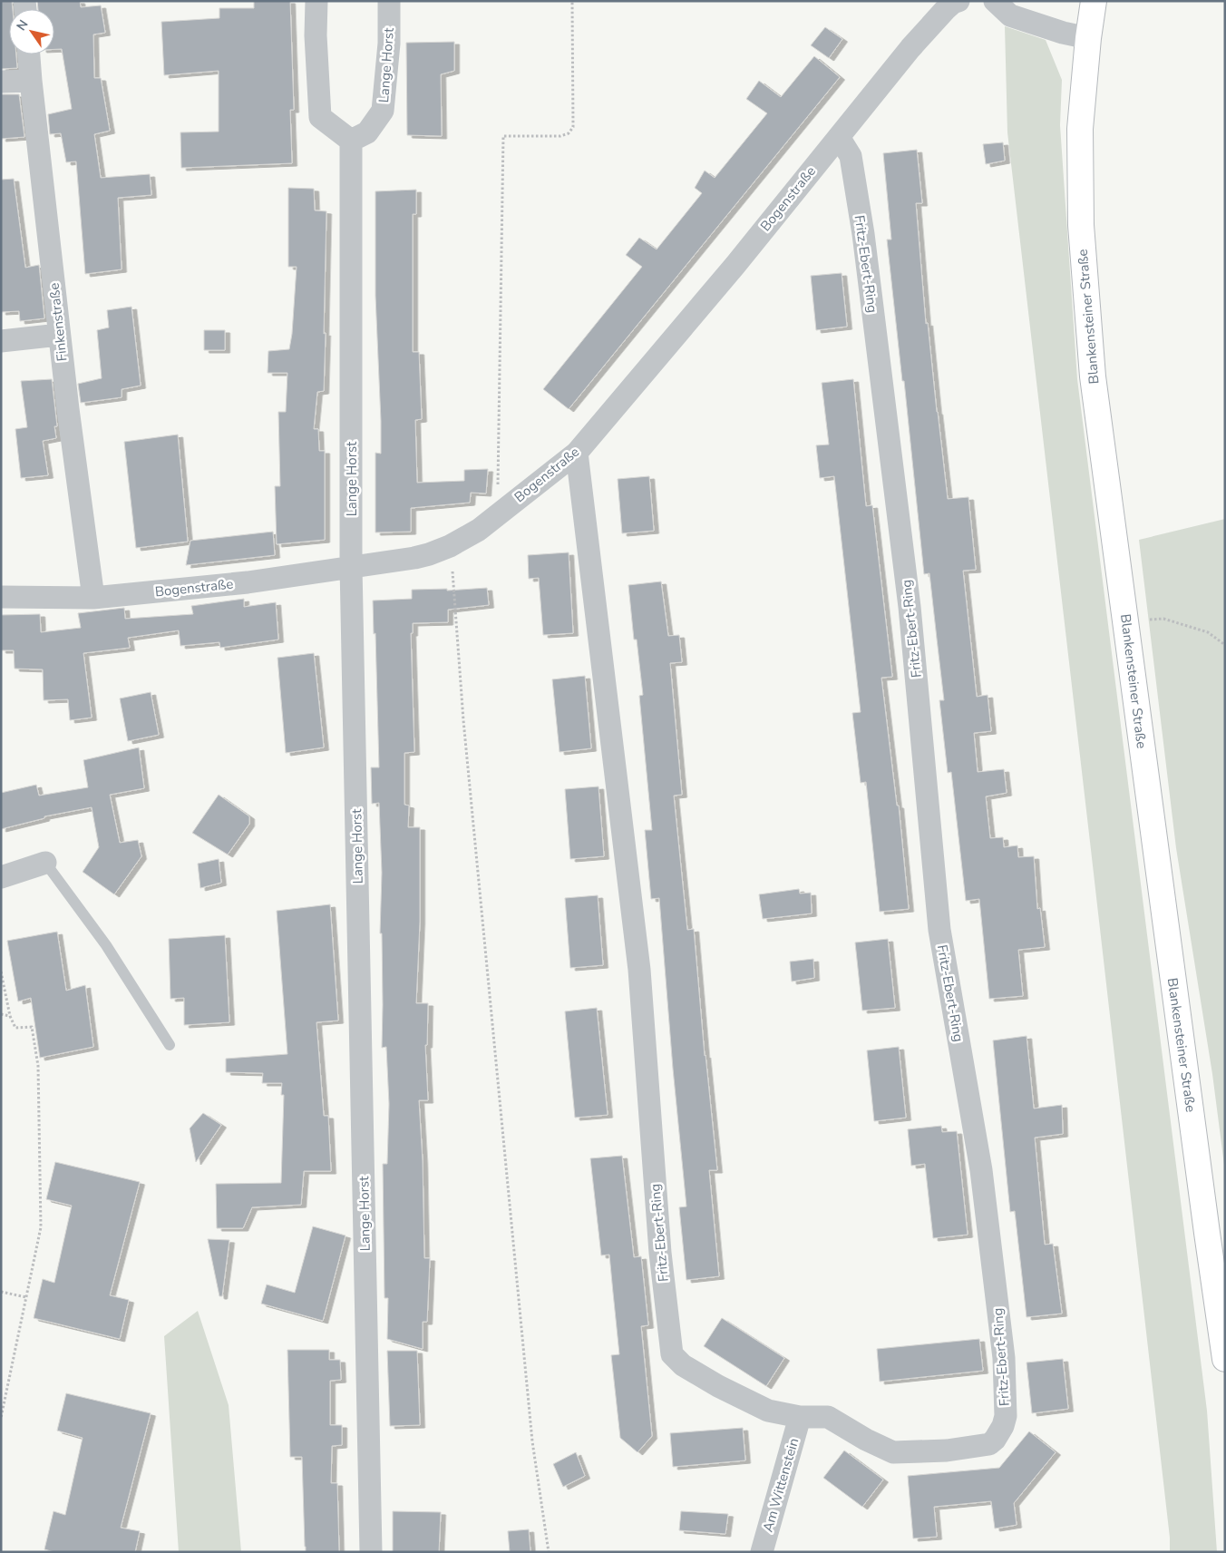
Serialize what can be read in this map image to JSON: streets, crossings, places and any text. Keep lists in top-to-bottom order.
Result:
{
  "streets": {
    "main road": ["Blankensteiner Straße"],
    "street": [
      "Lange Horst",
      "Bogenstraße",
      "Fritz-Ebert-Ring",
      "Finkenstraße",
      "Am Wittenstein"
    ]
  },
  "crossings": [
    ["Lange Horst", "Bogenstraße"],
    ["Bogenstraße", "Fritz-Ebert-Ring"],
    ["Bogenstraße", "Finkenstraße"],
    ["Fritz-Ebert-Ring", "Am Wittenstein"]
  ],
  "north": "top left"
}
